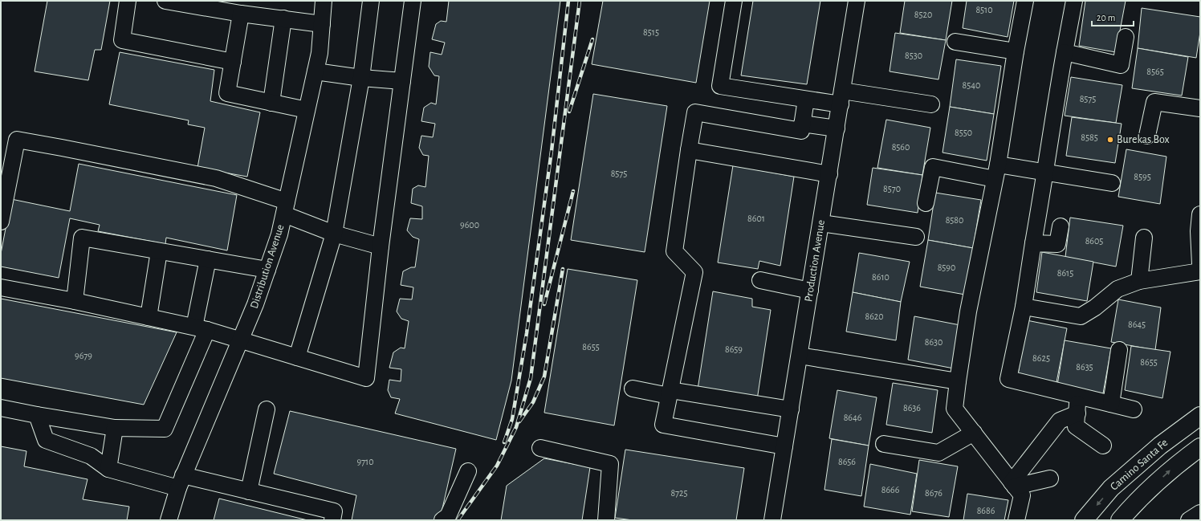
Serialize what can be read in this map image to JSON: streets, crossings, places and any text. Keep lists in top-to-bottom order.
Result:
{
  "streets": {
    "main road": ["Camino Santa Fe"],
    "street": ["Production Avenue", "Distribution Avenue"]
  },
  "places": ["Burekas Box"],
  "house_numbers": [
    "8510",
    "8520",
    "8515",
    "8530",
    "8565",
    "8540",
    "8575",
    "8550",
    "8585",
    "8560",
    "8575",
    "8595",
    "8570",
    "8601",
    "8580",
    "9600",
    "8605",
    "8590",
    "8615",
    "8610",
    "8620",
    "8645",
    "8630",
    "8655",
    "8659",
    "9679",
    "8625",
    "8655",
    "8635",
    "8636",
    "8646",
    "9710",
    "8656",
    "8666",
    "8725",
    "8676",
    "8686"
  ],
  "scale_bar": "20 m"
}
